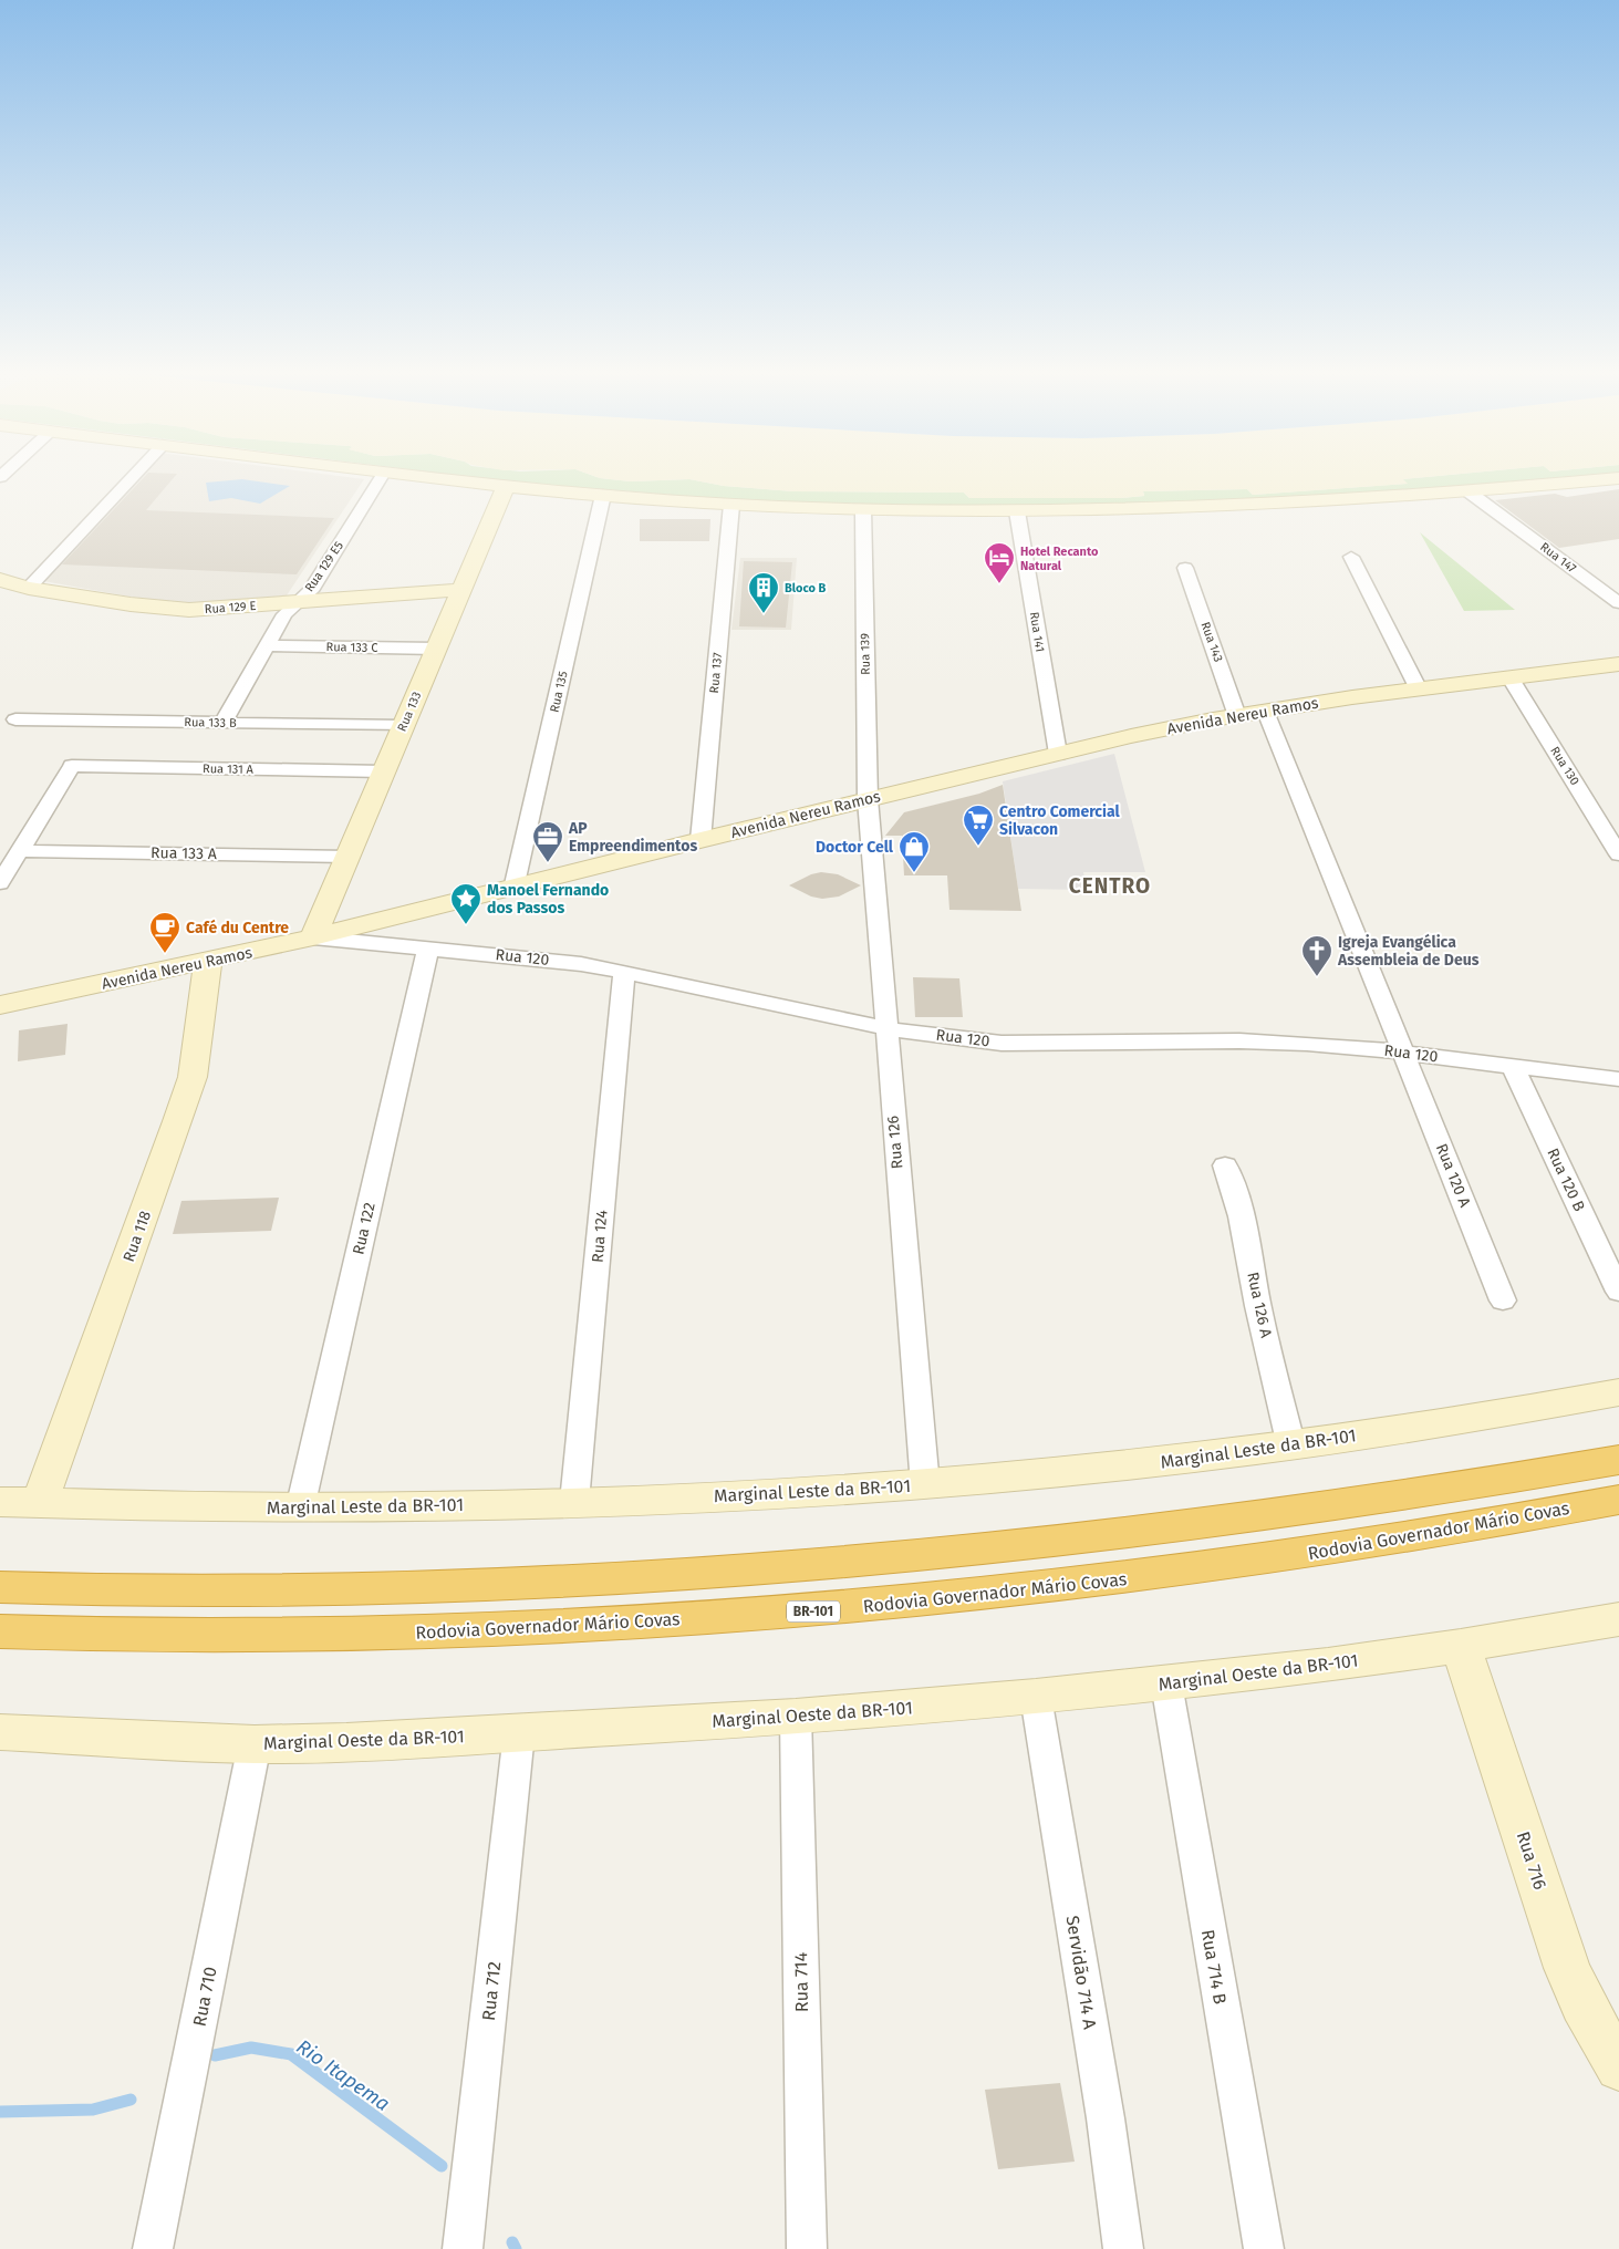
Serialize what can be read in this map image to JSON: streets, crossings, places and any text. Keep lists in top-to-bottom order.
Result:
{
  "streets": {
    "highway": ["Rodovia Governador Mário Covas", "BR-101"],
    "main road": [
      "Rua 129 E",
      "Rua 133",
      "Avenida Nereu Ramos",
      "Rua 118",
      "Marginal Leste da BR-101",
      "Marginal Oeste da BR-101",
      "Rua 716"
    ],
    "street": [
      "Rua 147",
      "Rua 129 E5",
      "Rua 141",
      "Rua 143",
      "Rua 133 C",
      "Rua 139",
      "Rua 137",
      "Rua 135",
      "Rua 133 B",
      "Rua 130",
      "Rua 131 A",
      "Rua 133 A",
      "Rua 120",
      "Rua 126",
      "Rua 120 A",
      "Rua 120 B",
      "Rua 122",
      "Rua 124",
      "Rua 126 A",
      "Rua 714 B",
      "Servidão 714 A",
      "Rua 714",
      "Rua 712",
      "Rua 710"
    ]
  },
  "crossings": [
    ["Rua 129 E5", "Rua 129 E"],
    ["Rua 129 E5", "Rua 133 C"],
    ["Rua 129 E5", "Rua 133 B"],
    ["Rua 129 E", "Rua 133"],
    ["Rua 141", "Avenida Nereu Ramos"],
    ["Rua 143", "Avenida Nereu Ramos"],
    ["Rua 133 C", "Rua 133"],
    ["Rua 139", "Avenida Nereu Ramos"],
    ["Rua 139", "Rua 126"],
    ["Rua 137", "Avenida Nereu Ramos"],
    ["Rua 135", "Avenida Nereu Ramos"],
    ["Rua 133", "Avenida Nereu Ramos"],
    ["Rua 133", "Rua 133 B"],
    ["Rua 133", "Rua 131 A"],
    ["Rua 133", "Rua 133 A"],
    ["Rua 133", "Rua 120"],
    ["Avenida Nereu Ramos", "Rua 130"],
    ["Avenida Nereu Ramos", "Rua 120"],
    ["Avenida Nereu Ramos", "Rua 126"],
    ["Avenida Nereu Ramos", "Rua 120 A"],
    ["Avenida Nereu Ramos", "Rua 118"],
    ["Rua 131 A", "Rua 133 A"],
    ["Rua 120", "Rua 126"],
    ["Rua 120", "Rua 120 A"],
    ["Rua 120", "Rua 120 B"],
    ["Rua 120", "Rua 122"],
    ["Rua 120", "Rua 124"],
    ["Rua 126", "Marginal Leste da BR-101"],
    ["Rua 122", "Marginal Leste da BR-101"],
    ["Rua 118", "Marginal Leste da BR-101"],
    ["Rua 124", "Marginal Leste da BR-101"],
    ["Rua 126 A", "Marginal Leste da BR-101"],
    ["Marginal Oeste da BR-101", "Rua 716"],
    ["Marginal Oeste da BR-101", "Rua 714 B"],
    ["Marginal Oeste da BR-101", "Servidão 714 A"],
    ["Marginal Oeste da BR-101", "Rua 714"],
    ["Marginal Oeste da BR-101", "Rua 712"],
    ["Marginal Oeste da BR-101", "Rua 710"]
  ],
  "districts": ["CENTRO"],
  "water": ["Rio Itapema"],
  "places": {
    "hotel": ["Hotel Recanto Natural"],
    "building": ["Bloco B"],
    "supermarket": ["Centro Comercial Silvacon"],
    "office": ["AP Empreendimentos"],
    "shop": ["Doctor Cell"],
    "place": ["Manoel Fernando dos Passos"],
    "cafe": ["Café du Centre"],
    "church": ["Igreja Evangélica Assembleia de Deus"]
  }
}
